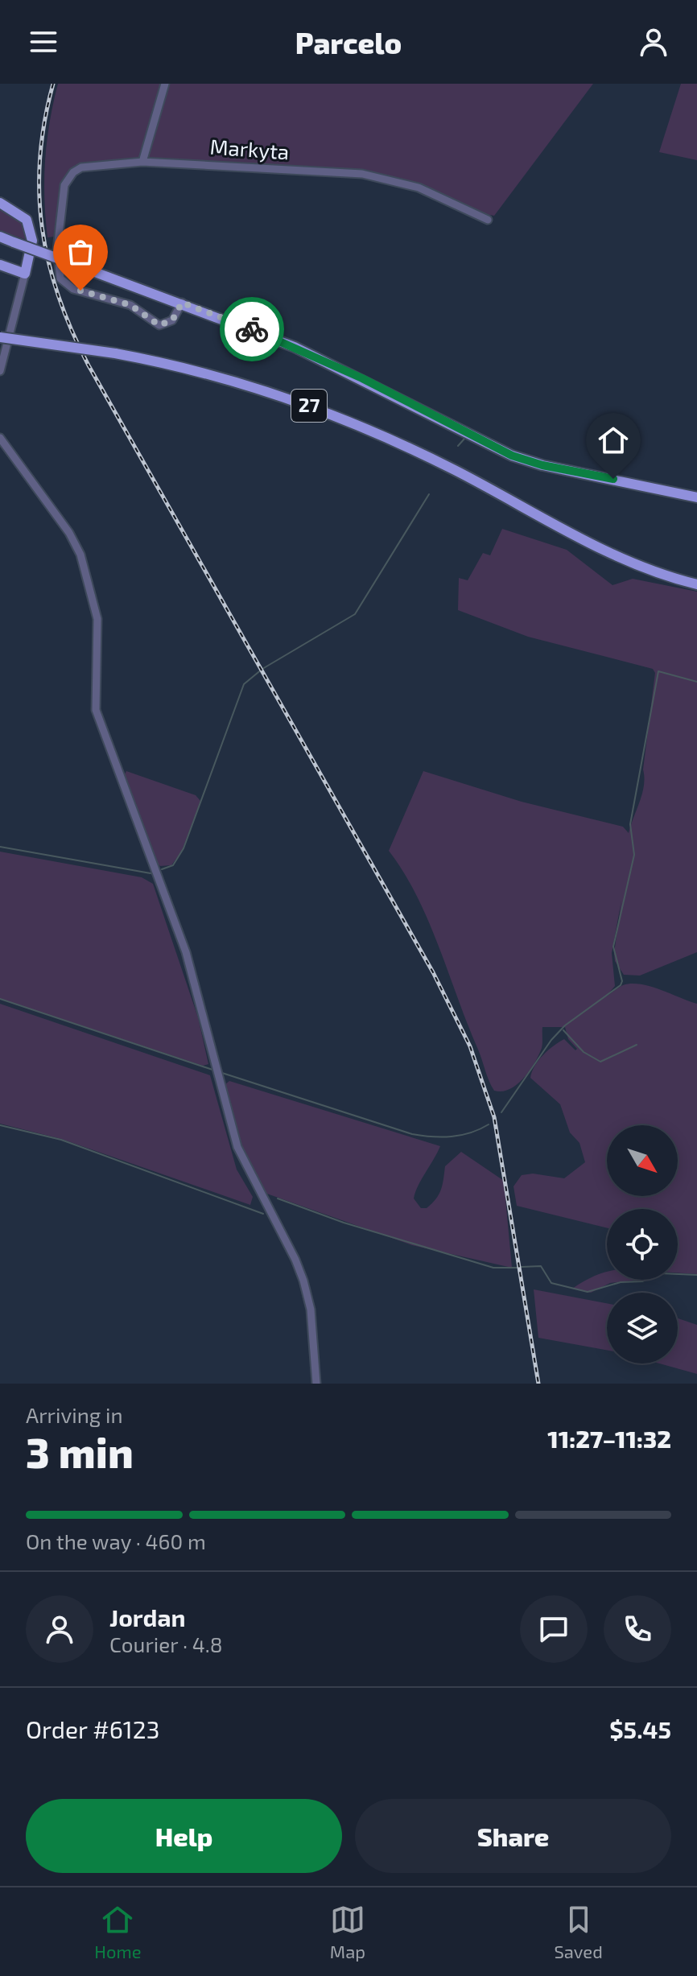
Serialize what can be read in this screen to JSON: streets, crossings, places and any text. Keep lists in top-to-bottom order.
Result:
{
  "streets": {
    "main road": ["27"],
    "street": ["Markyta"]
  },
  "north": "bottom right",
  "page": {
    "header": "Parcelo",
    "heading": ["3 min", "Arriving in", "11:27–11:32"],
    "panel": [
      "Jordan",
      "Courier · 4.8",
      "Order #6123",
      "$5.45"
    ],
    "bar": "On the way · 460 m",
    "buttons": ["Help", "Share"],
    "tabs": ["Home", "Map", "Saved"]
  }
}
